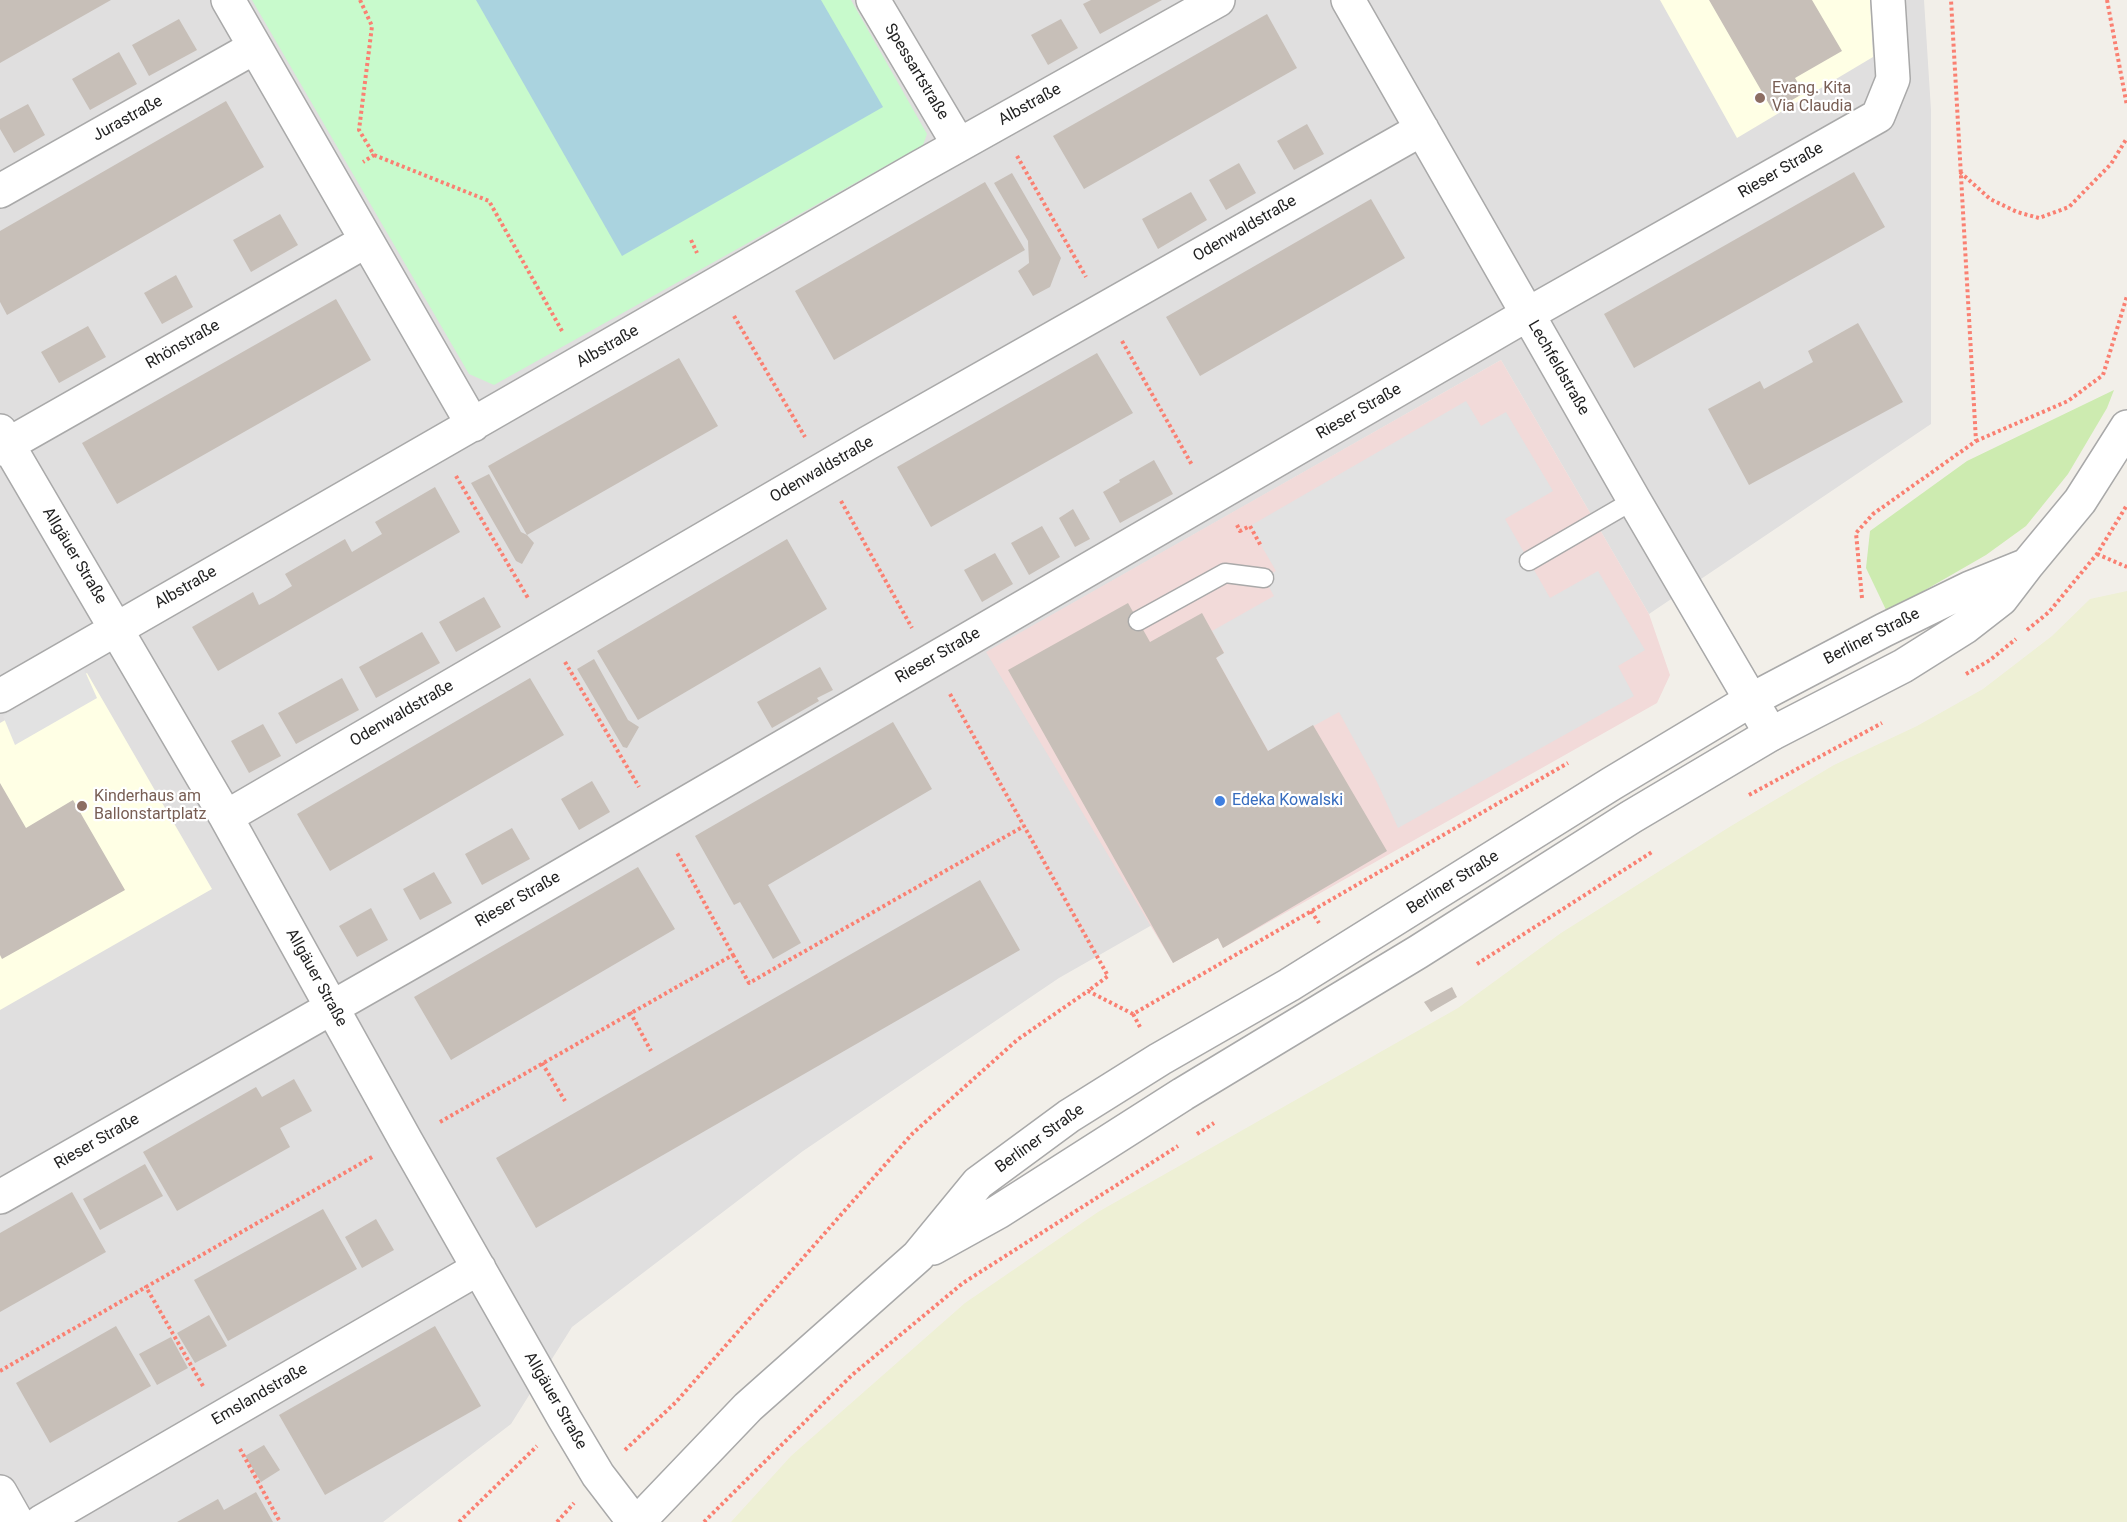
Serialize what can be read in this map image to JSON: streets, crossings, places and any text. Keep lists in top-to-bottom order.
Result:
{
  "streets": {
    "street": [
      "Spessartstraße",
      "Albstraße",
      "Jurastraße",
      "Rieser Straße",
      "Odenwaldstraße",
      "Rhönstraße",
      "Lechfeldstraße",
      "Allgäuer Straße",
      "Berliner Straße",
      "Emslandstraße"
    ]
  },
  "crossings": [
    ["Spessartstraße", "Albstraße"],
    ["Albstraße", "Allgäuer Straße"],
    ["Rieser Straße", "Lechfeldstraße"],
    ["Rieser Straße", "Allgäuer Straße"],
    ["Odenwaldstraße", "Lechfeldstraße"],
    ["Odenwaldstraße", "Allgäuer Straße"],
    ["Rhönstraße", "Allgäuer Straße"],
    ["Lechfeldstraße", "Berliner Straße"],
    ["Allgäuer Straße", "Berliner Straße"],
    ["Allgäuer Straße", "Emslandstraße"]
  ],
  "places": ["Evang. Kita Via Claudia", "Edeka Kowalski", "Kinderhaus am Ballonstartplatz"]
}
